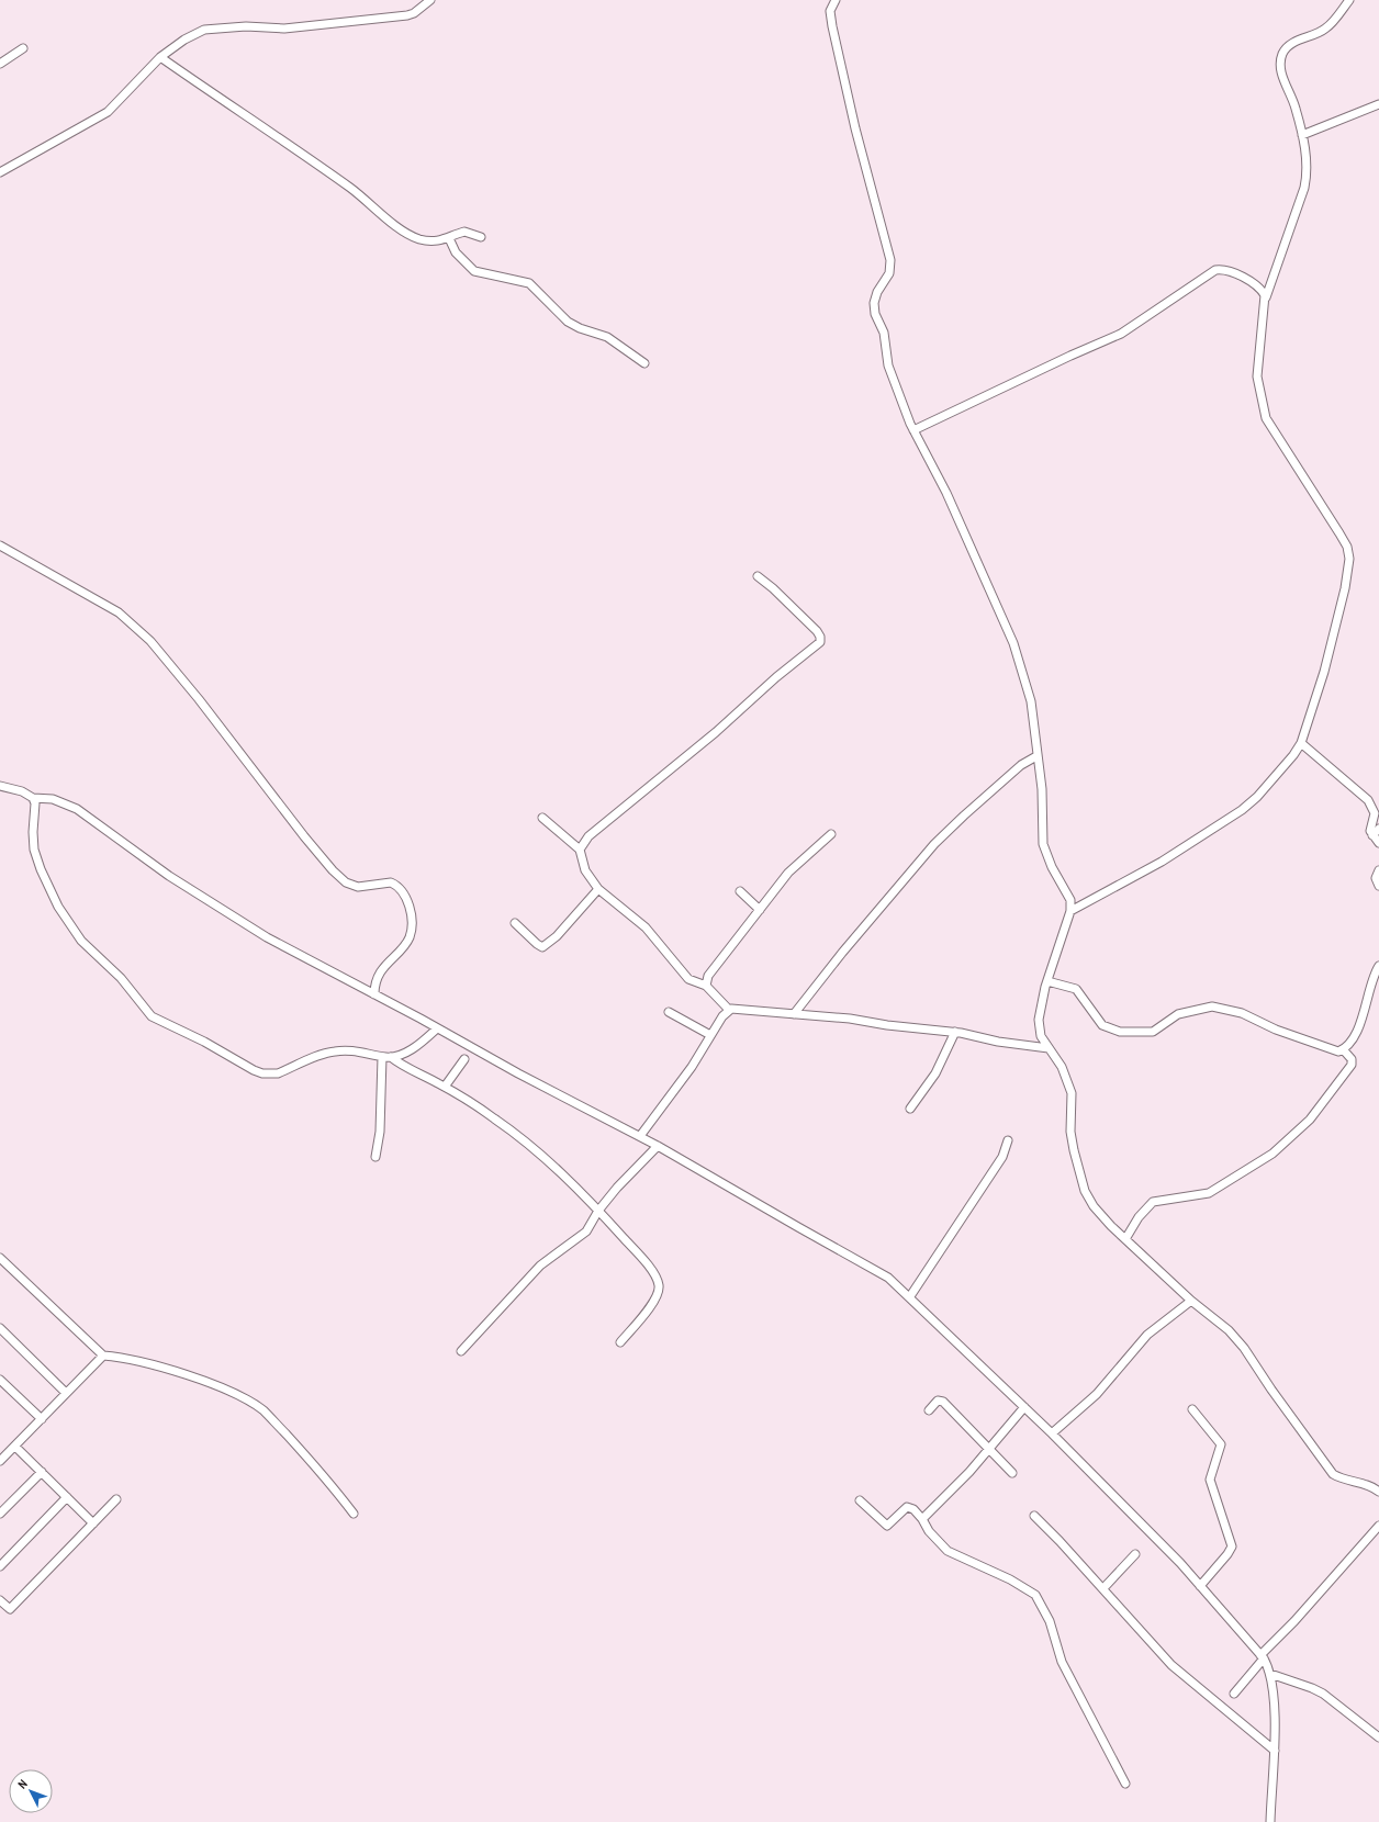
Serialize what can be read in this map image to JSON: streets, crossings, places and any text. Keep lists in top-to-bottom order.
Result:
{
  "north": "top left"
}
